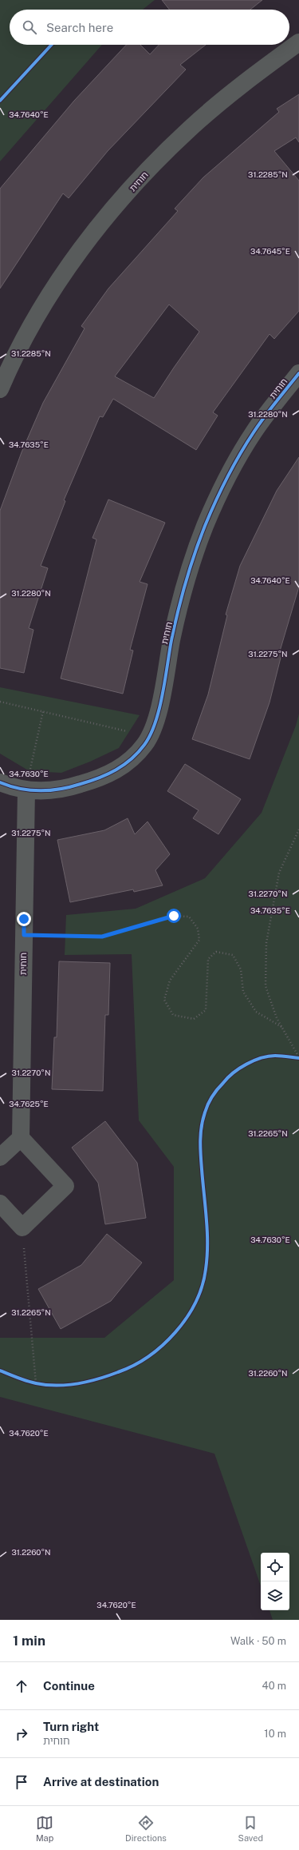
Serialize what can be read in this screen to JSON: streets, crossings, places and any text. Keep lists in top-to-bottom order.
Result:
{
  "streets": {
    "street": ["חוחית"]
  },
  "page": {
    "search": "Search here",
    "heading": ["1 min", "Walk · 50 m"],
    "list": [
      ["Continue", "40 m"],
      ["Turn right", "חוחית", "10 m"],
      "Arrive at destination"
    ],
    "nav": ["Map", "Directions", "Saved"]
  },
  "coordinates": [
    "34.7640°E",
    "31.2285°N",
    "34.7645°E",
    "31.2280°N",
    "34.7635°E",
    "31.2275°N",
    "34.7630°E",
    "31.2270°N",
    "34.7625°E",
    "31.2265°N",
    "31.2260°N",
    "34.7620°E"
  ]
}
